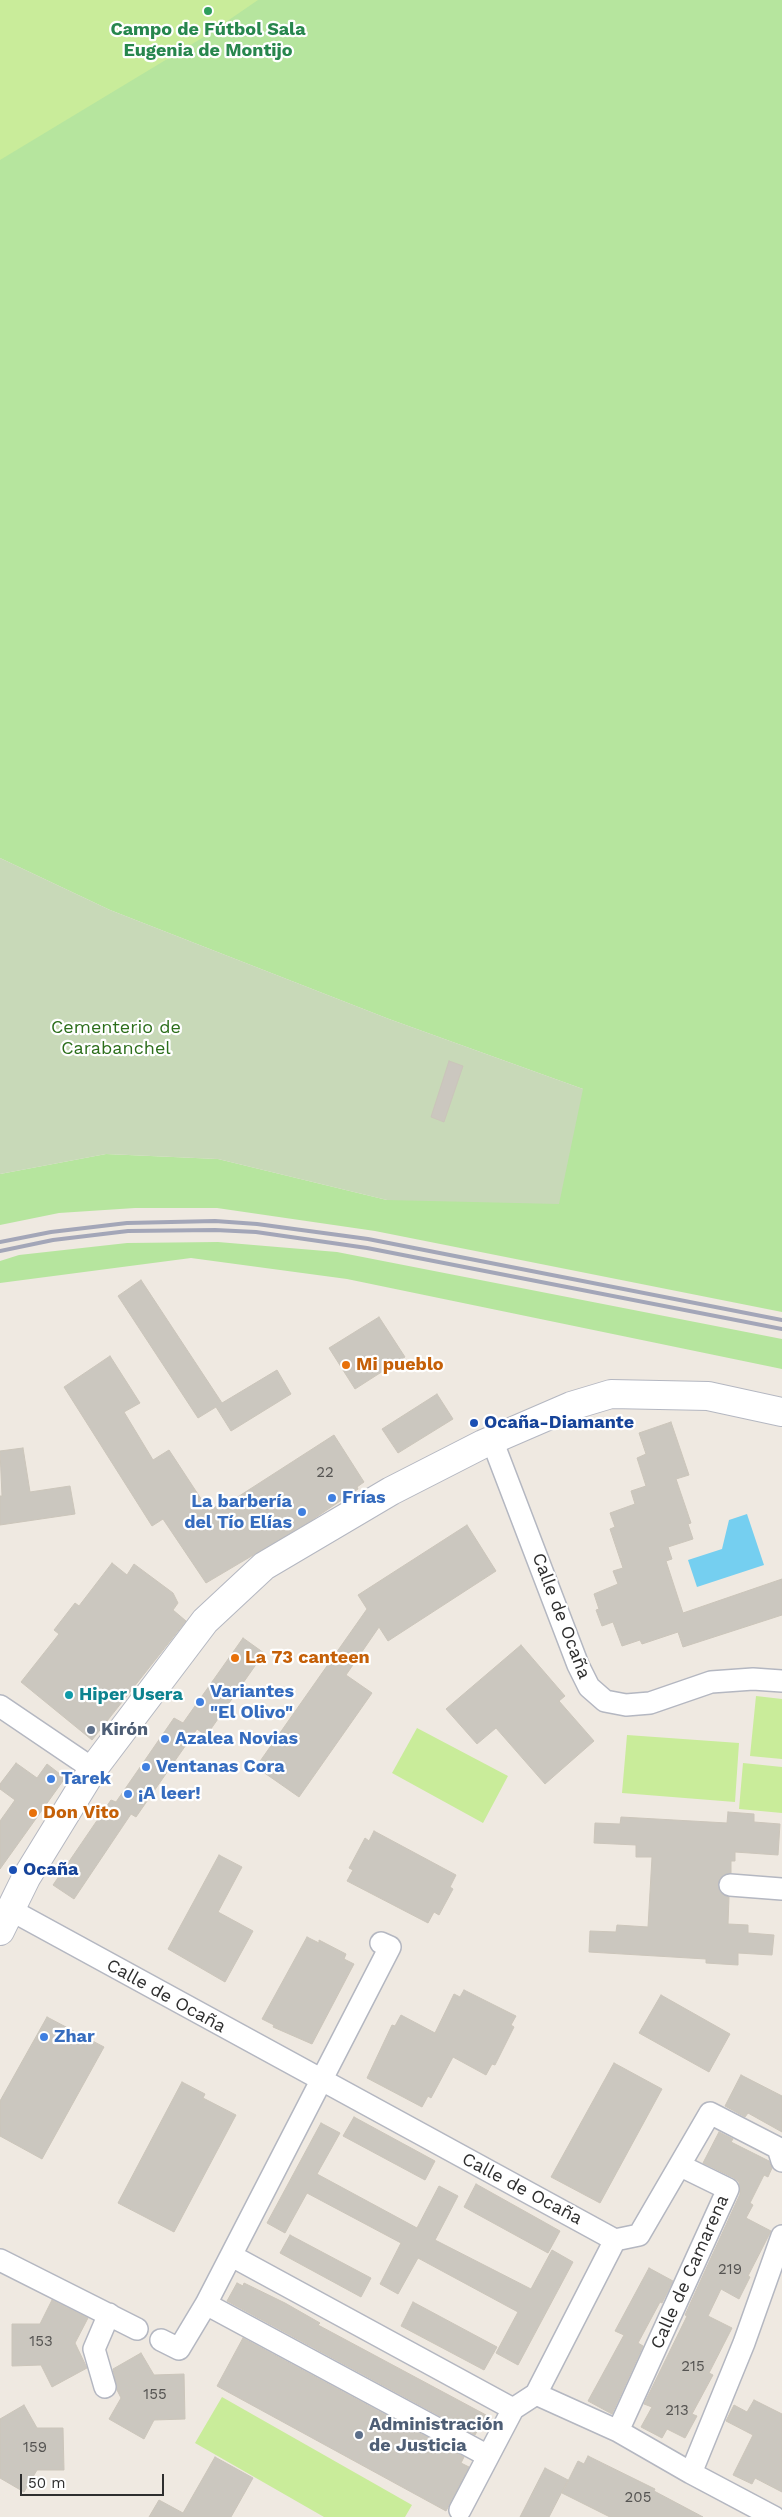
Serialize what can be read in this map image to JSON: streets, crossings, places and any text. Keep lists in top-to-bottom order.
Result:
{
  "streets": {
    "street": ["Calle de Ocaña", "Calle de Camarena"]
  },
  "parks": ["Cementerio de Carabanchel"],
  "places": [
    "Campo de Fútbol Sala Eugenia de Montijo",
    "Mi pueblo",
    "Ocaña-Diamante",
    "Frías",
    "La barbería del Tío Elías",
    "La 73 canteen",
    "Hiper Usera",
    "Variantes \"El Olivo\"",
    "Kirón",
    "Azalea Novias",
    "Ventanas Cora",
    "Tarek",
    "¡A leer!",
    "Don Vito",
    "Ocaña",
    "Zhar",
    "Administración de Justicia"
  ],
  "house_numbers": [
    "22",
    "219",
    "153",
    "215",
    "155",
    "213",
    "159",
    "205"
  ],
  "scale_bar": "50 m"
}
